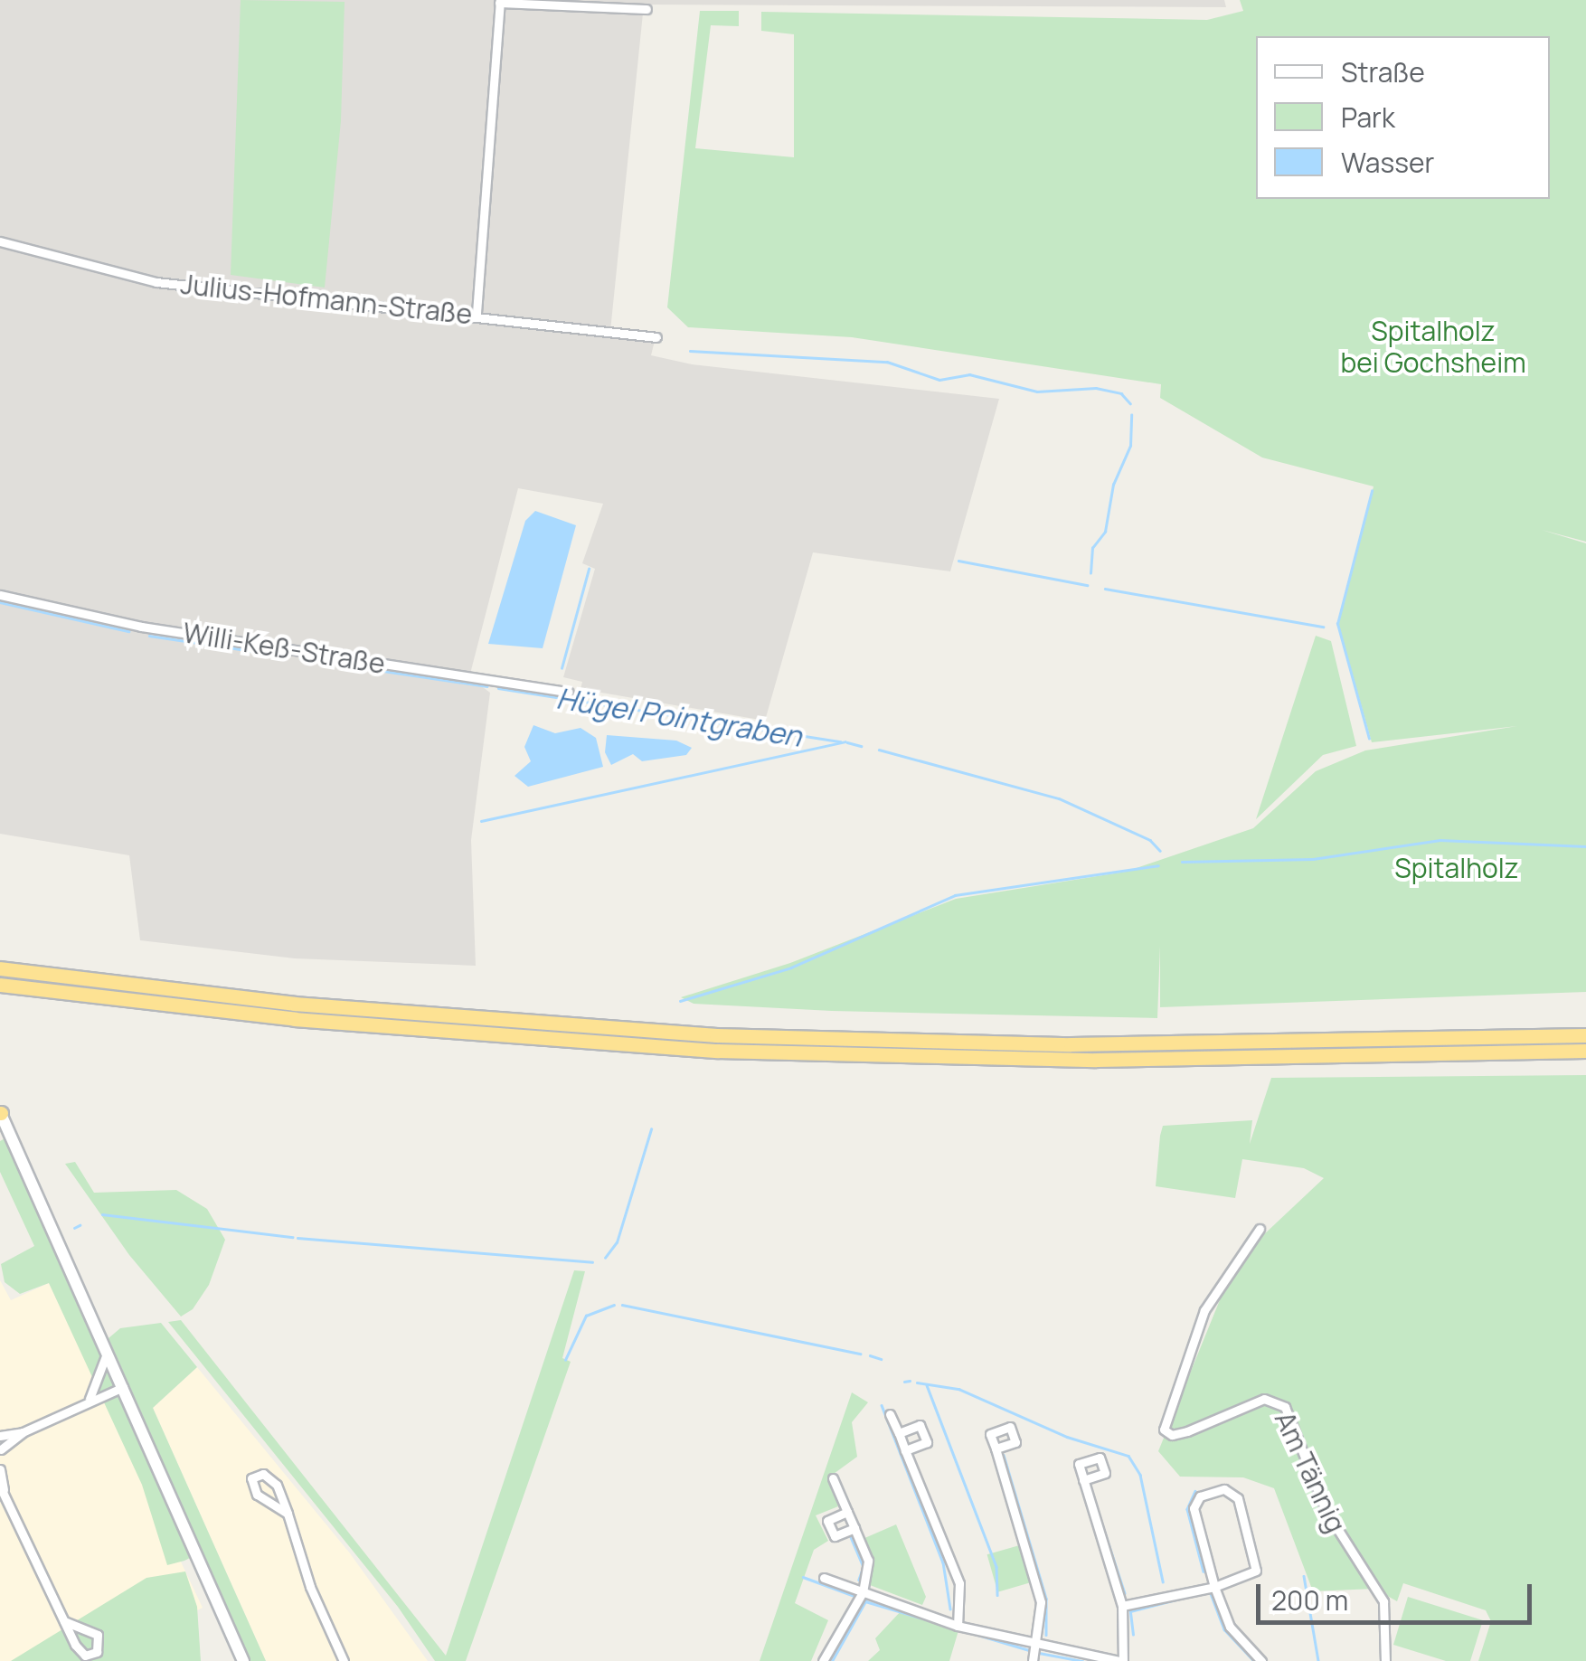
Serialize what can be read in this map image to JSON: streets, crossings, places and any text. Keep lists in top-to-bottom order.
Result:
{
  "streets": {
    "street": ["Julius-Hofmann-Straße", "Willi-Keß-Straße", "Am Tännig"]
  },
  "water": ["Hügel Pointgraben"],
  "parks": ["Spitalholz bei Gochsheim", "Spitalholz"],
  "legend": ["Straße", "Park", "Wasser"],
  "scale_bar": "200 m"
}
